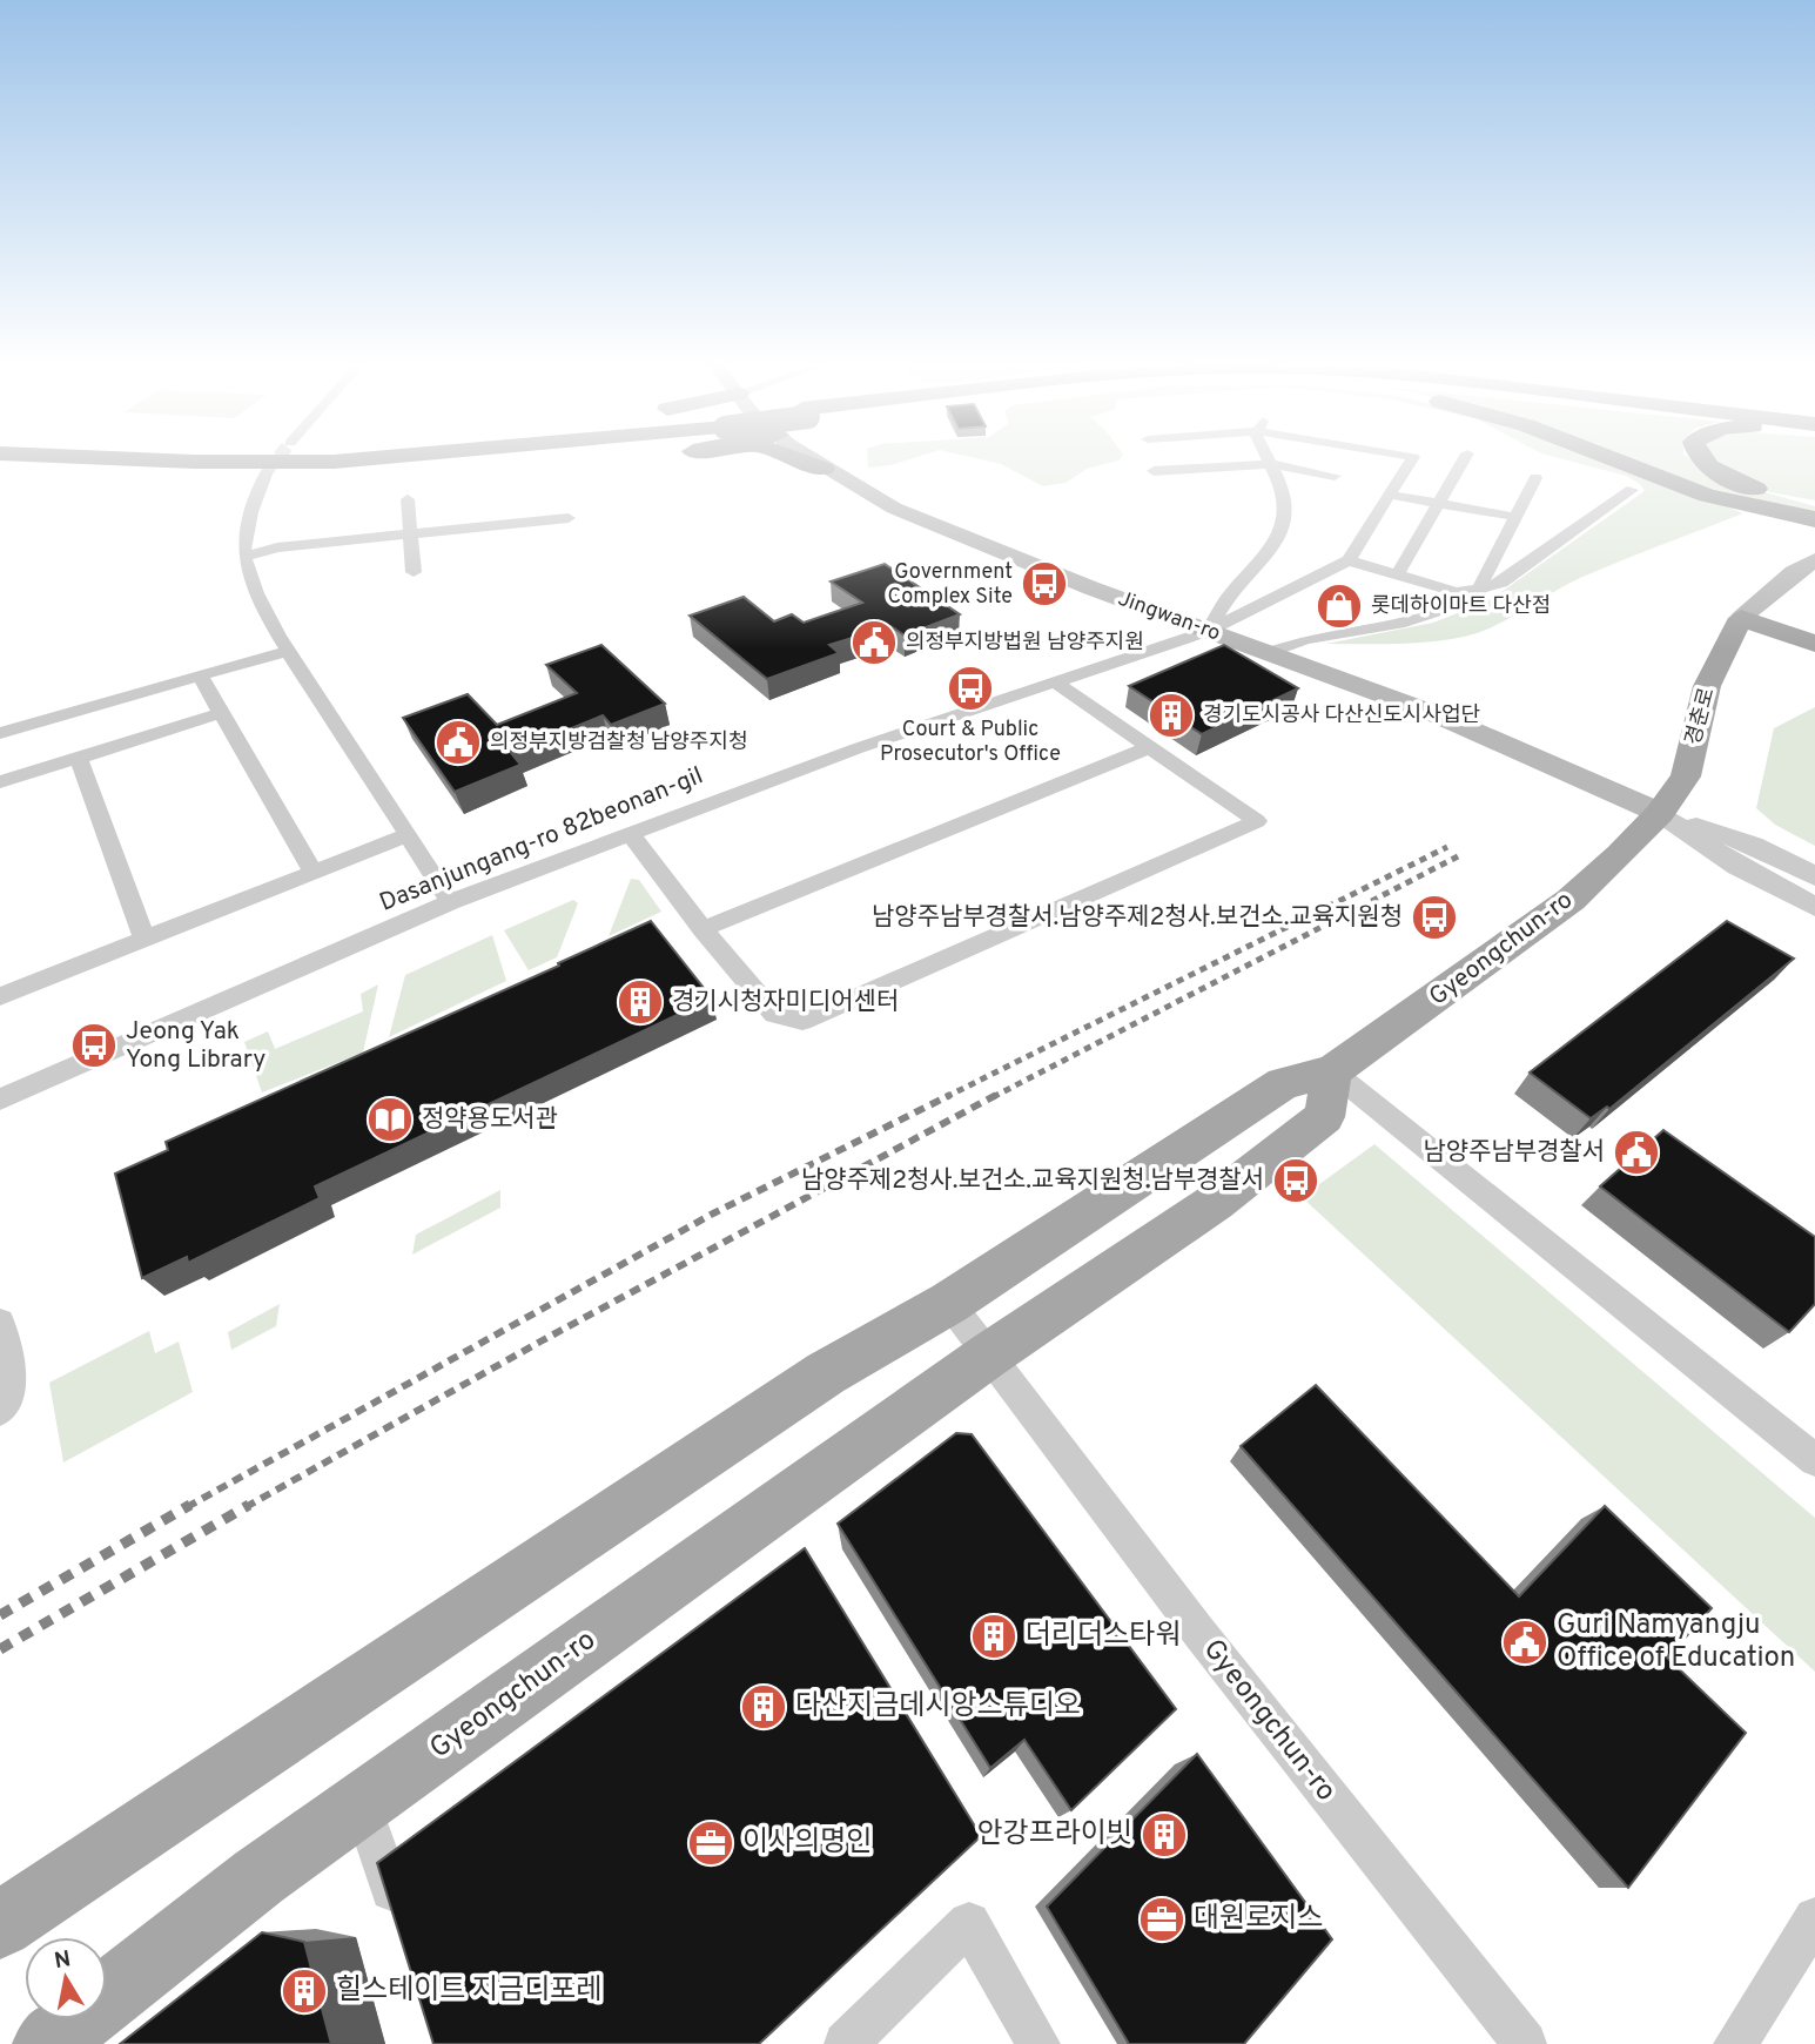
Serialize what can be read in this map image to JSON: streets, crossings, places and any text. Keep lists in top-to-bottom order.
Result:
{
  "streets": {
    "main road": ["Jingwan-ro", "경춘로", "Gyeongchun-ro"],
    "street": ["Dasanjungang-ro 82beonan-gil"]
  },
  "crossings": [
    ["Jingwan-ro", "경춘로"],
    ["Jingwan-ro", "Dasanjungang-ro 82beonan-gil"],
    ["Jingwan-ro", "Gyeongchun-ro"],
    ["경춘로", "Gyeongchun-ro"]
  ],
  "places": {
    "bus stop": [
      "Government Complex Site",
      "Court & Public Prosecutor's Office",
      "남양주남부경찰서.남양주제2청사.보건소.교육지원청",
      "Jeong Yak Yong Library",
      "남양주제2청사.보건소.교육지원청.남부경찰서"
    ],
    "shop": ["롯데하이마트 다산점"],
    "public building": [
      "의정부지방법원 남양주지원",
      "의정부지방검찰청 남양주지청",
      "남양주남부경찰서",
      "Guri Namyangju Office of Education"
    ],
    "building": [
      "경기도시공사 다산신도시사업단",
      "경기시청자미디어센터",
      "더리더스타워",
      "다산지금데시앙스튜디오",
      "안강프라이빗",
      "힐스테이트 지금디포레"
    ],
    "library": ["정약용도서관"],
    "office": ["이사의명인", "대원로지스"]
  },
  "north": "top"
}
